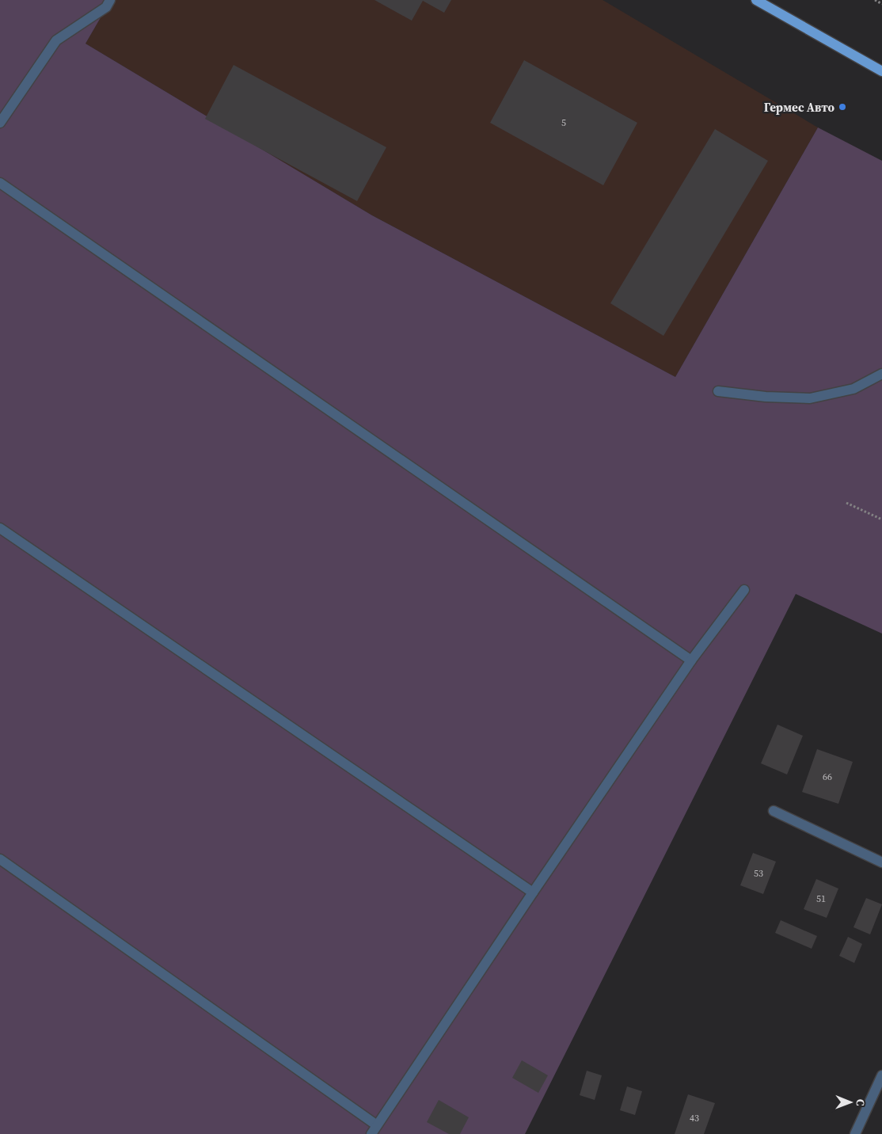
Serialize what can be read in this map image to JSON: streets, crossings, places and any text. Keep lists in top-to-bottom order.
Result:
{
  "places": ["Гермес Авто"],
  "house_numbers": [
    "5",
    "66",
    "53",
    "51",
    "43"
  ],
  "north": "right"
}
